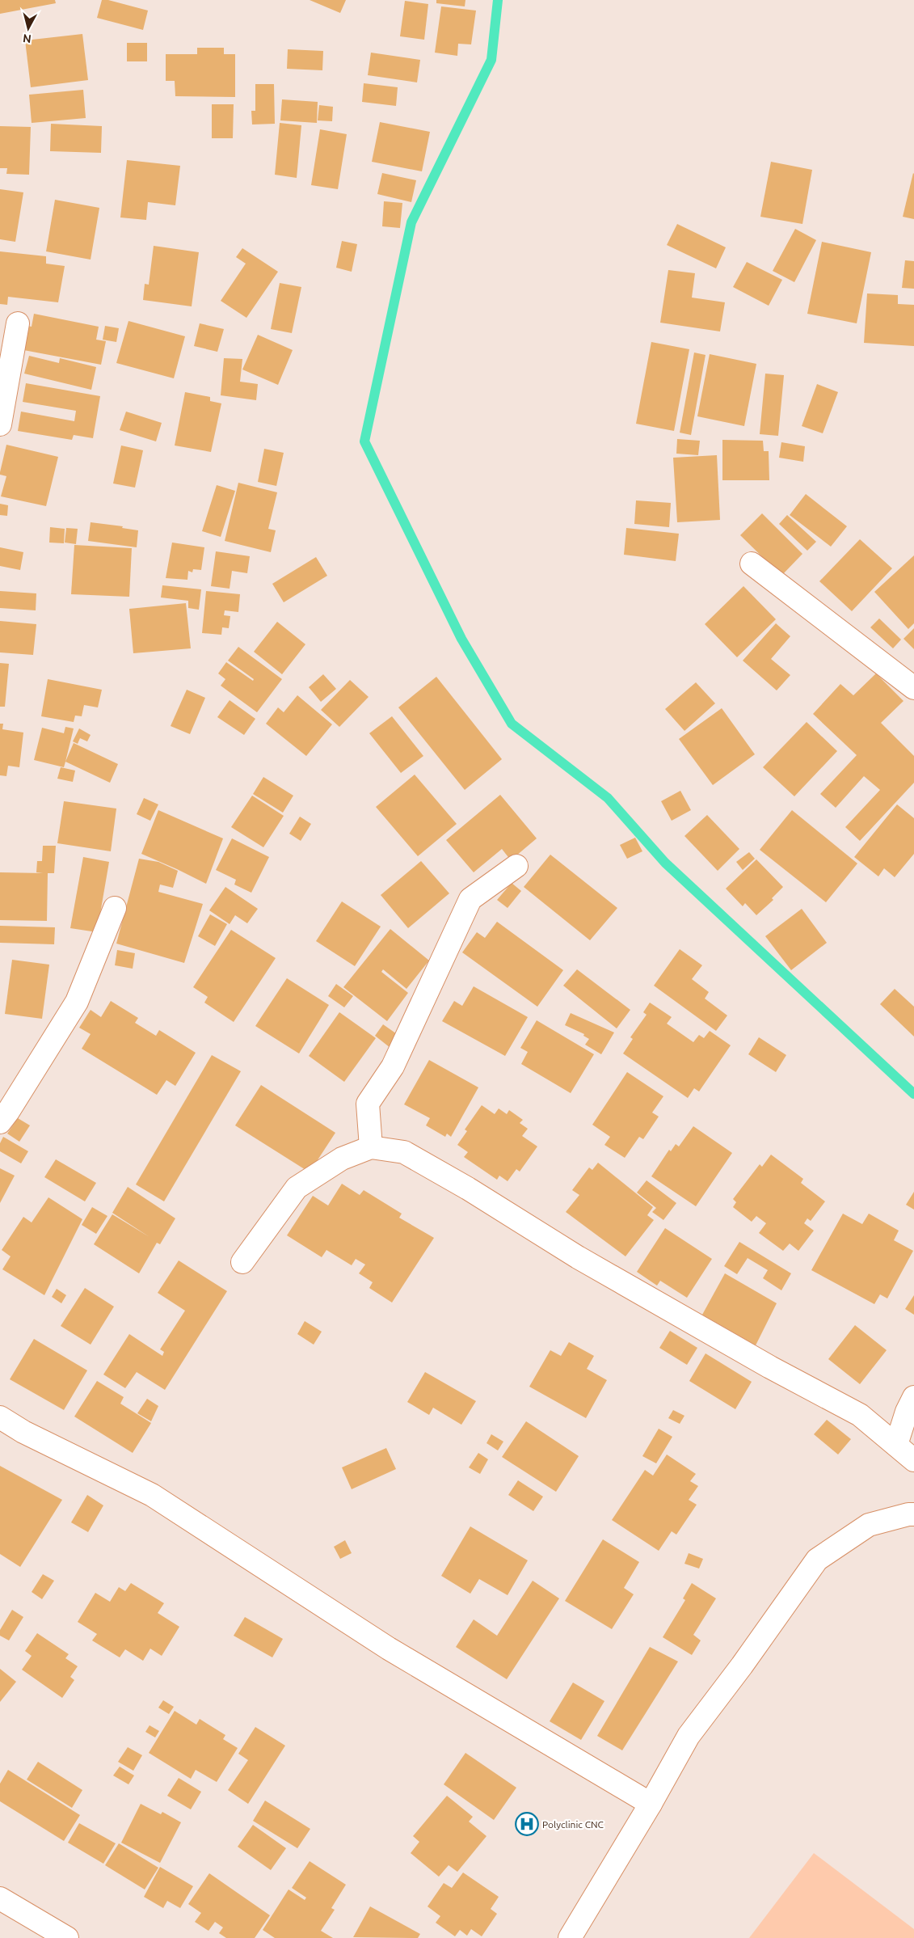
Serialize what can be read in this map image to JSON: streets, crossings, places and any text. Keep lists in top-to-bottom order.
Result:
{
  "places": {
    "hospital": ["Polyclinic CNC"]
  },
  "north": "bottom"
}
